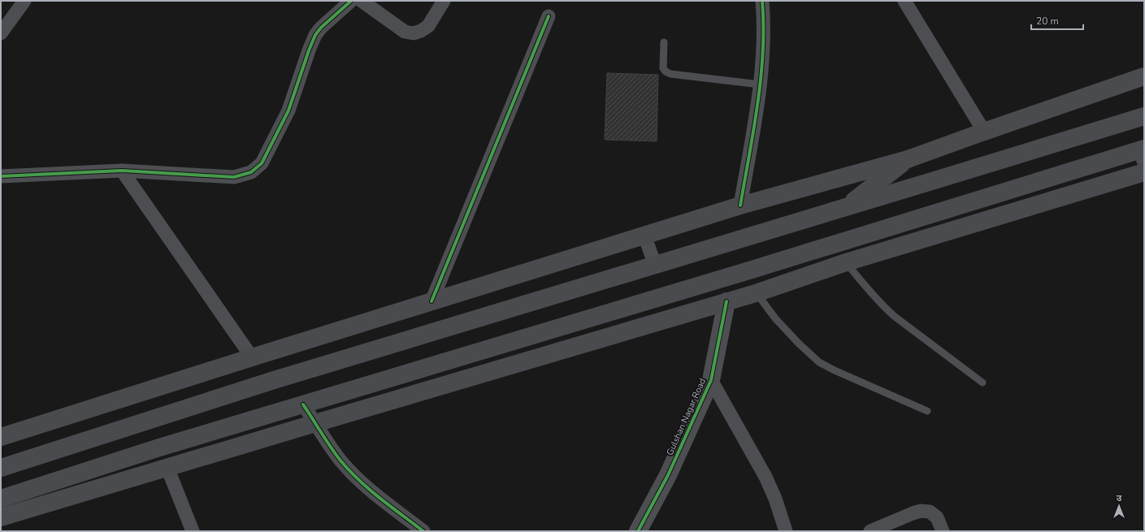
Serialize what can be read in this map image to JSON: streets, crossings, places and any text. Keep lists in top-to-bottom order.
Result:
{
  "streets": {
    "street": ["Gulshan Nagar Road"]
  },
  "scale_bar": "20 m",
  "north": "top"
}
